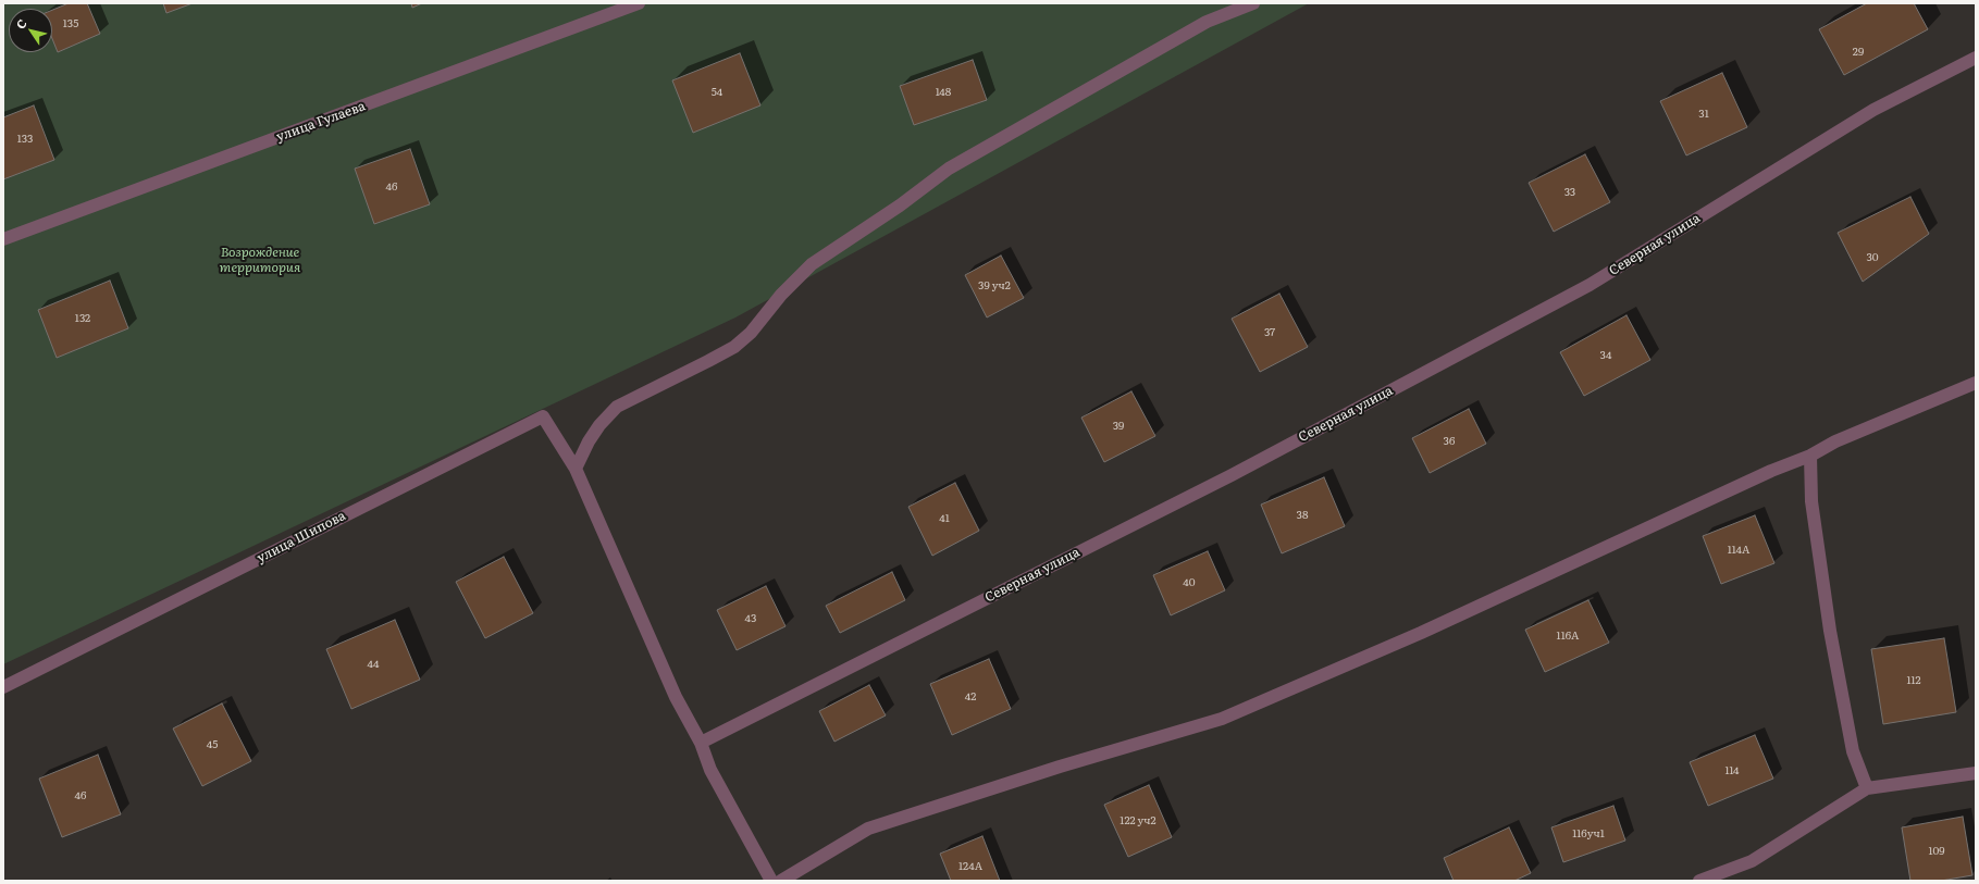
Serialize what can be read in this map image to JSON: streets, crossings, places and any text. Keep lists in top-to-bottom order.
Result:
{
  "streets": {
    "street": ["улица Гулаева", "Северная улица", "улица Шипова"]
  },
  "parks": ["Возрождение территория"],
  "house_numbers": [
    "135",
    "29",
    "54",
    "148",
    "31",
    "133",
    "46",
    "33",
    "30",
    "39 уч2",
    "132",
    "37",
    "34",
    "39",
    "36",
    "38",
    "41",
    "114А",
    "40",
    "43",
    "116А",
    "44",
    "112",
    "42",
    "45",
    "114",
    "46",
    "122 уч2",
    "116уч1",
    "109",
    "124А"
  ],
  "north": "top left"
}
